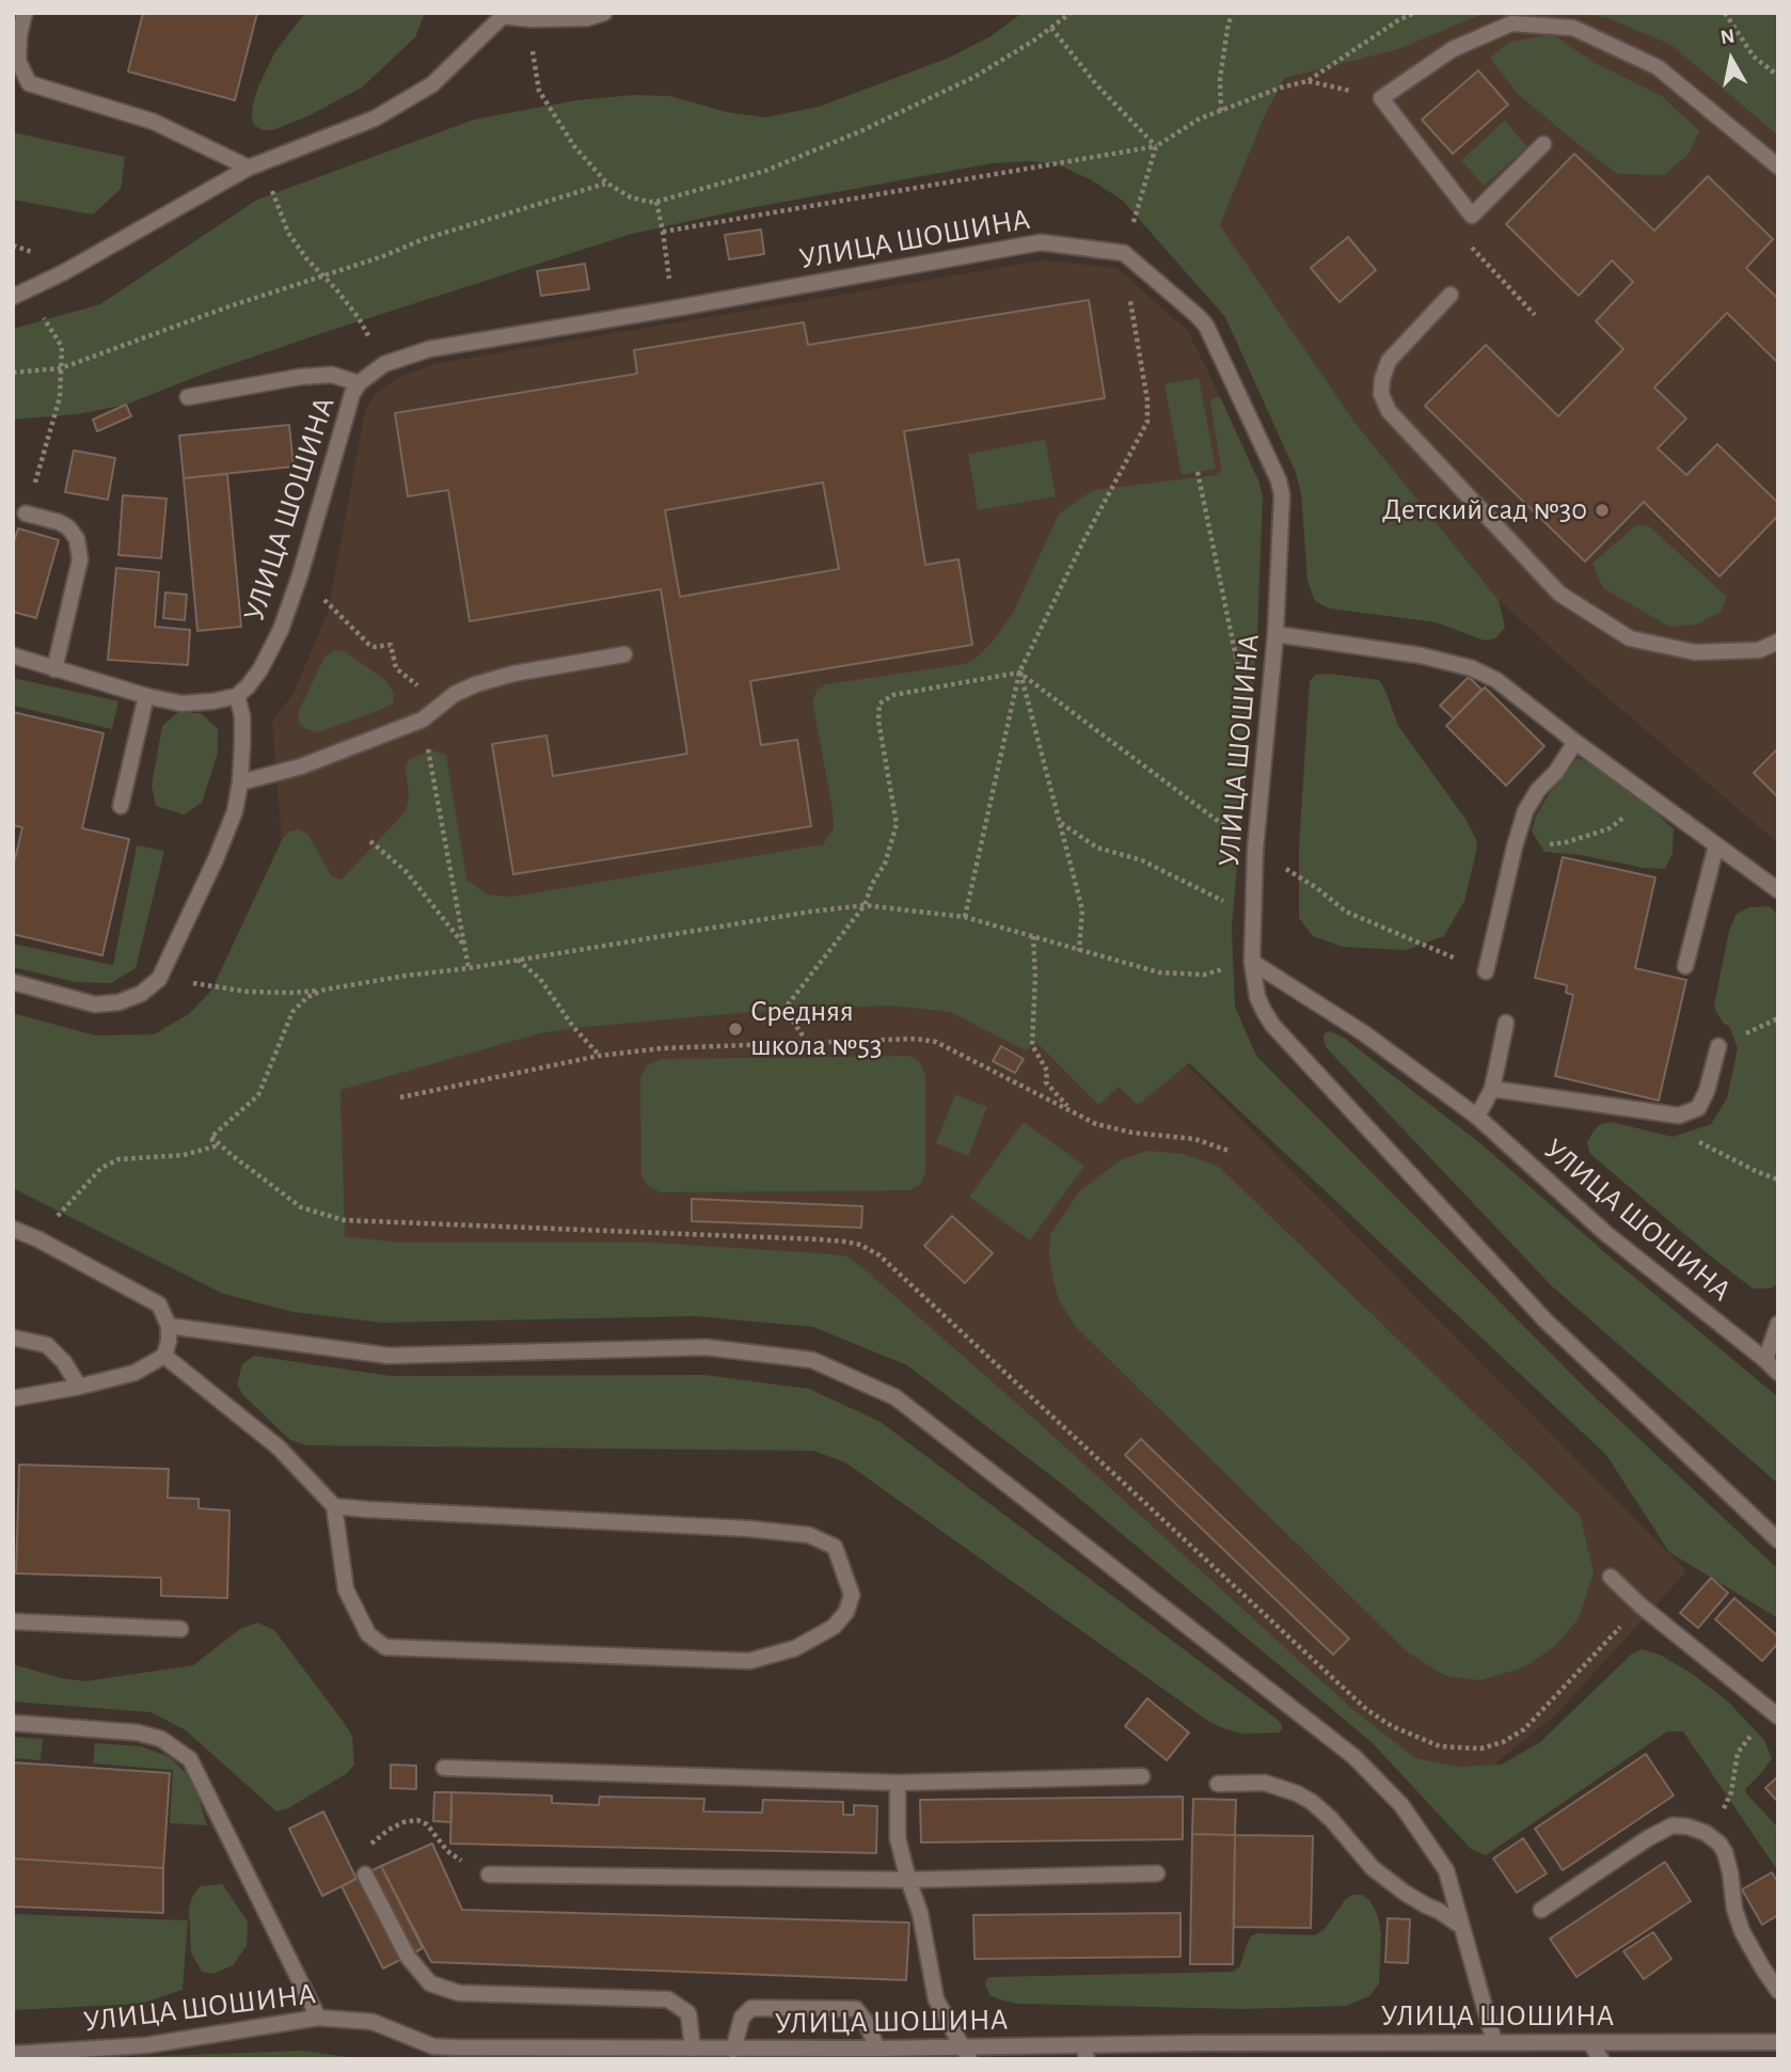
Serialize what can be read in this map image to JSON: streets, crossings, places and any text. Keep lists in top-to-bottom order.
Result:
{
  "streets": {
    "street": ["УЛИЦА ШОШИНА"]
  },
  "places": ["Детский сад №30", "Средняя школа №53"],
  "north": "top"
}
